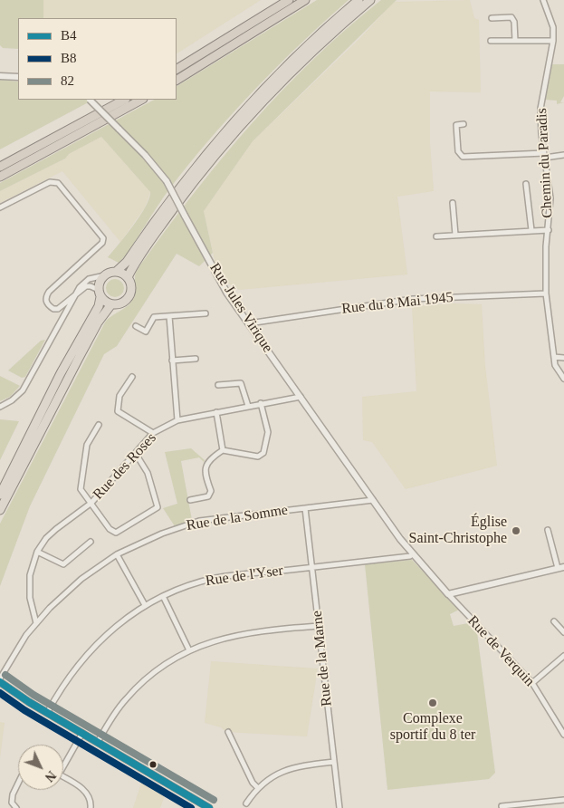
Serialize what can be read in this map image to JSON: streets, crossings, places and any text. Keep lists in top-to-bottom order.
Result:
{
  "streets": {
    "street": [
      "Chemin du Paradis",
      "Rue du 8 Mai 1945",
      "Rue Jules Virique",
      "Rue des Roses",
      "Rue de la Somme",
      "Rue de l'Yser",
      "Rue de Verquin",
      "Rue de la Marne"
    ]
  },
  "crossings": [
    ["Chemin du Paradis", "Rue du 8 Mai 1945"],
    ["Rue du 8 Mai 1945", "Rue Jules Virique"],
    ["Rue Jules Virique", "Rue des Roses"],
    ["Rue Jules Virique", "Rue de la Somme"],
    ["Rue Jules Virique", "Rue de l'Yser"],
    ["Rue Jules Virique", "Rue de Verquin"],
    ["Rue des Roses", "Rue de la Somme"],
    ["Rue de la Somme", "Rue de la Marne"],
    ["Rue de l'Yser", "Rue de la Marne"]
  ],
  "places": ["Église Saint-Christophe", "Complexe sportif du 8 ter"],
  "lines": ["transit line 82", "transit line B4", "transit line B8"],
  "legend": ["B4", "B8", "82"],
  "north": "bottom right"
}
